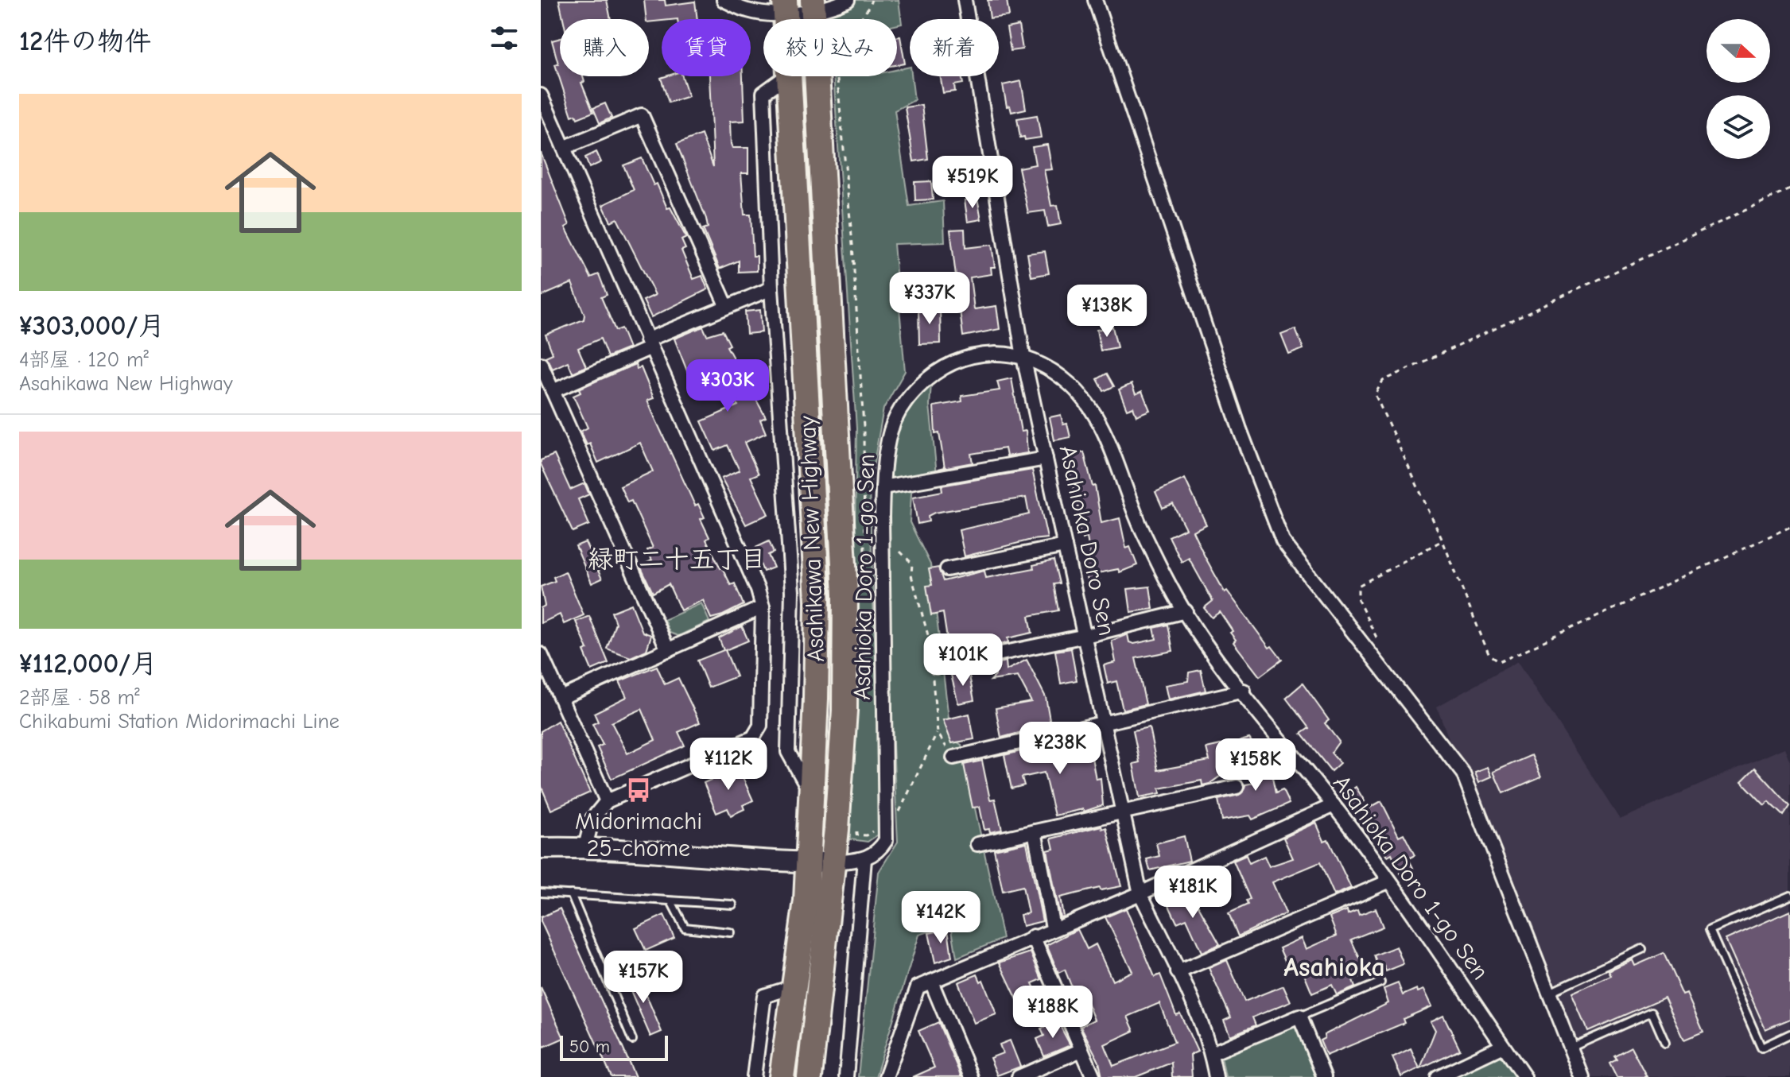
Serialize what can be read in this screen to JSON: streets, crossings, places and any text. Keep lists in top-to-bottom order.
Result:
{
  "streets": {
    "highway": ["Asahikawa New Highway"],
    "street": ["Asahioka Doro Sen", "Asahioka Doro 1-go Sen"]
  },
  "crossings": [
    ["Asahioka Doro Sen", "Asahioka Doro 1-go Sen"]
  ],
  "districts": ["緑町二十五丁目", "Asahioka"],
  "places": {
    "bus stop": ["Midorimachi 25-chome"]
  },
  "scale_bar": "50 m",
  "north": "right",
  "page": {
    "heading": "12件の物件",
    "chip": [
      "購入",
      "賃貸",
      "絞り込み",
      "新着"
    ],
    "list": [
      {
        "name": "¥303,000/月",
        "note": "4部屋 · 120 m² · Asahikawa New Highway"
      },
      {
        "name": "¥112,000/月",
        "note": "2部屋 · 58 m² · Chikabumi Station Midorimachi Line"
      }
    ],
    "price": [
      "¥519K",
      "¥337K",
      "¥138K",
      "¥303K",
      "¥101K",
      "¥238K",
      "¥112K",
      "¥158K",
      "¥181K",
      "¥142K",
      "¥157K",
      "¥188K"
    ],
    "scale": "50 m"
  }
}
